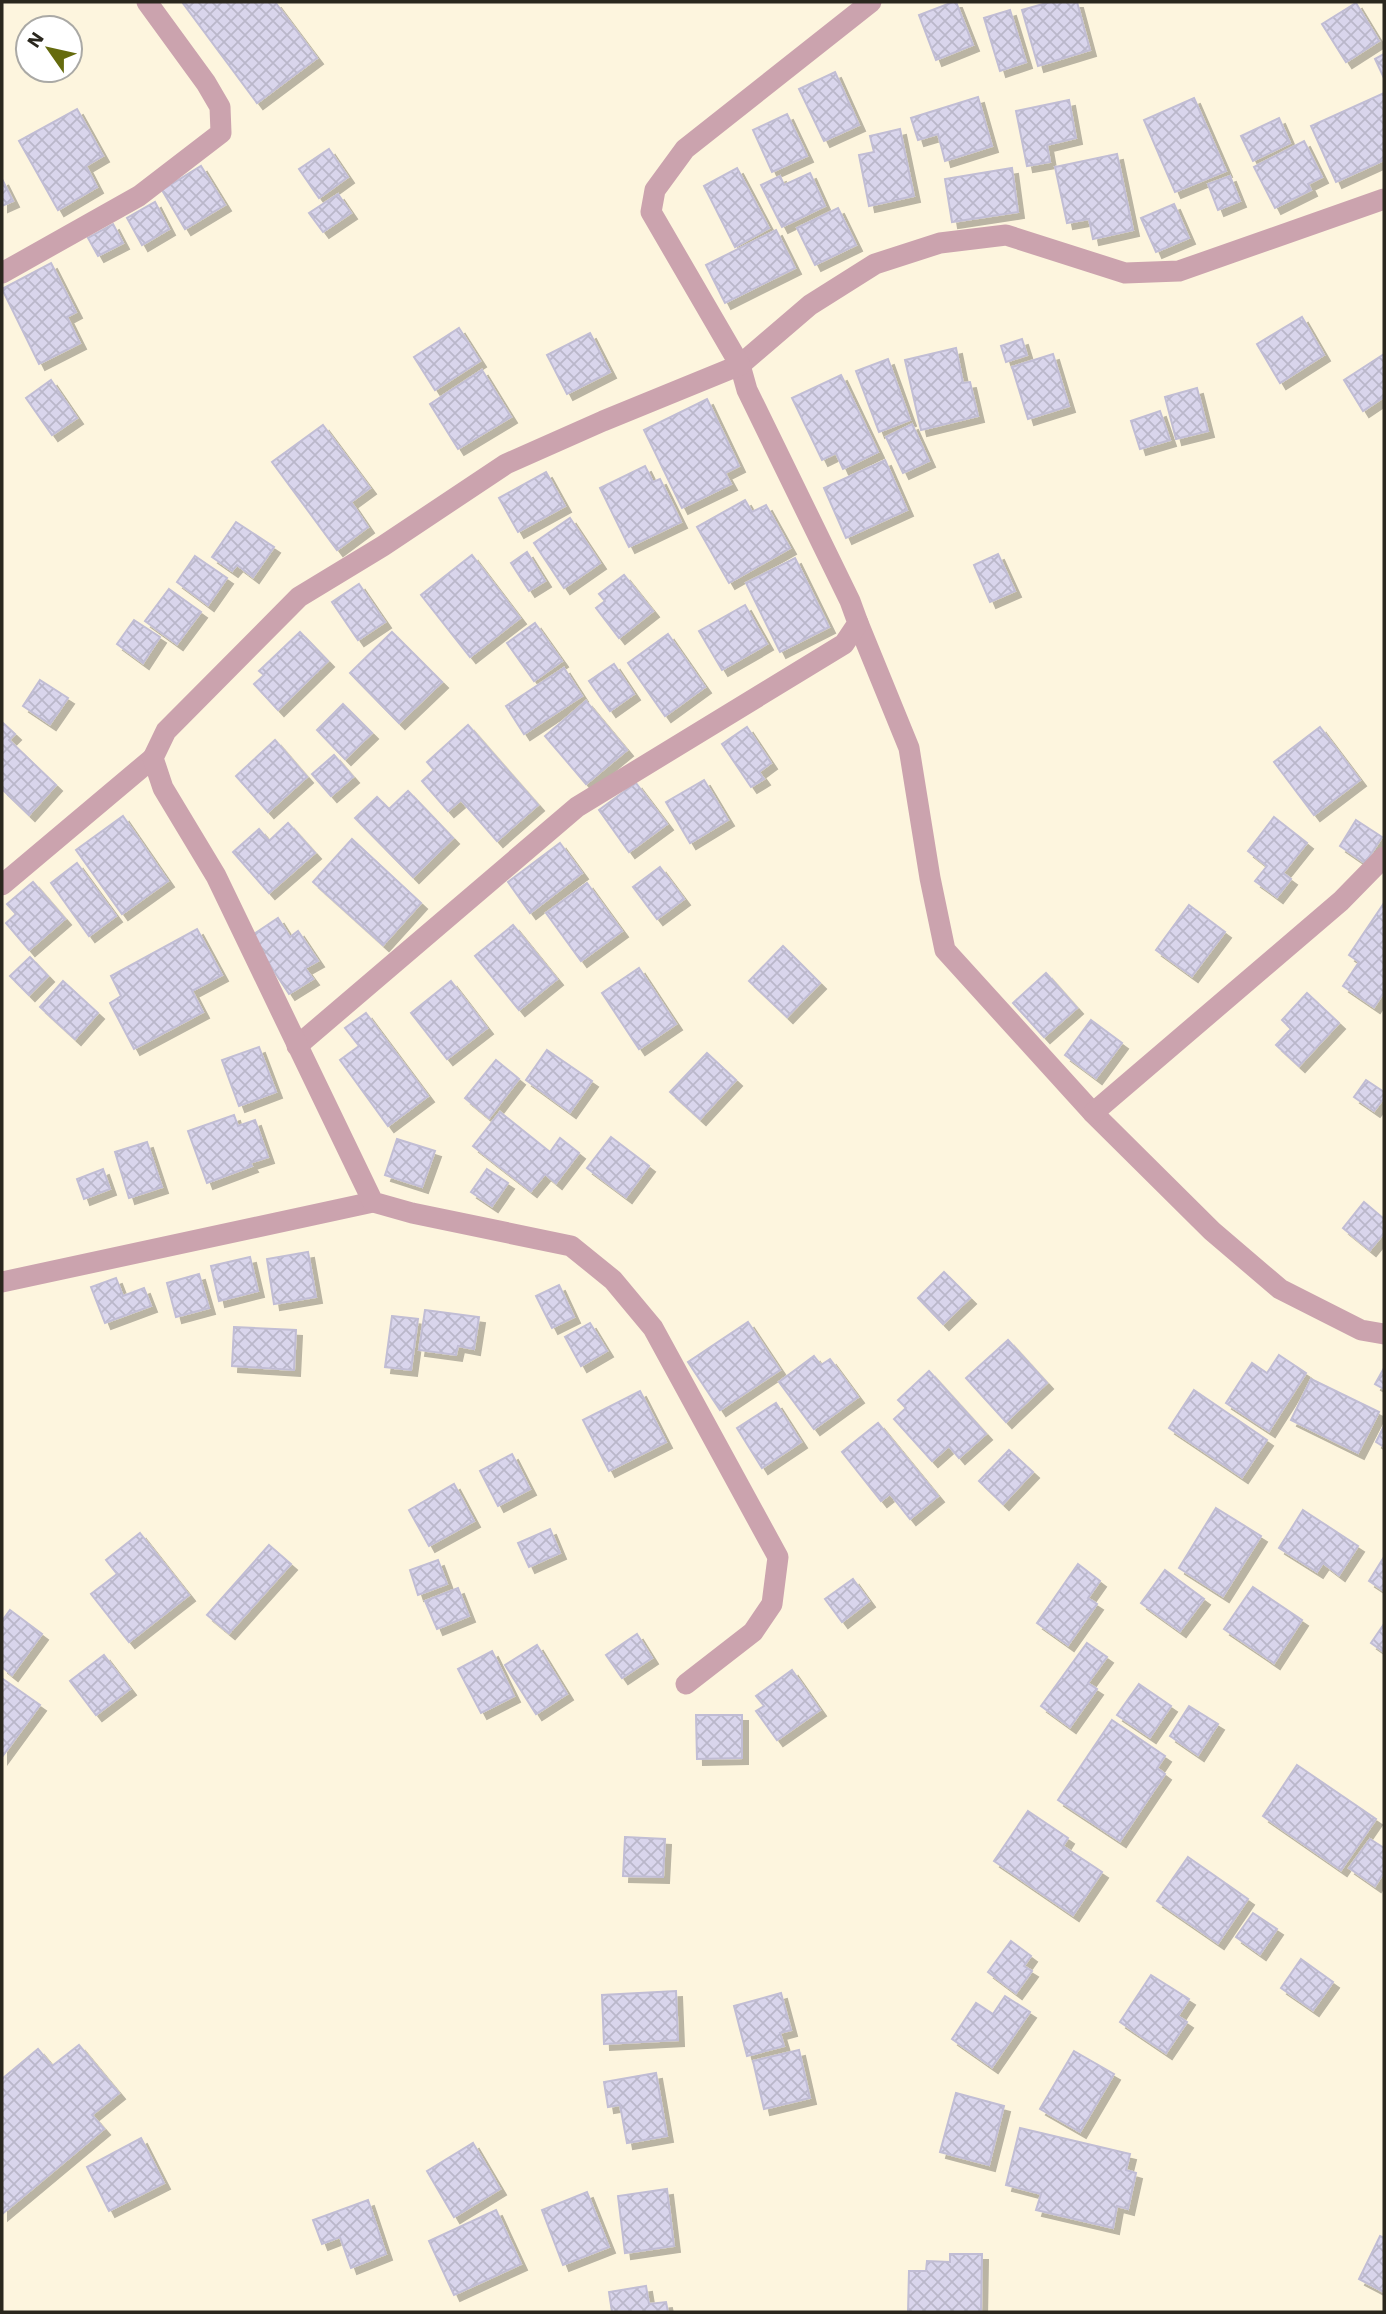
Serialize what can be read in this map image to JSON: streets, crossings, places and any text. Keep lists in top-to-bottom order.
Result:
{
  "north": "top left"
}
